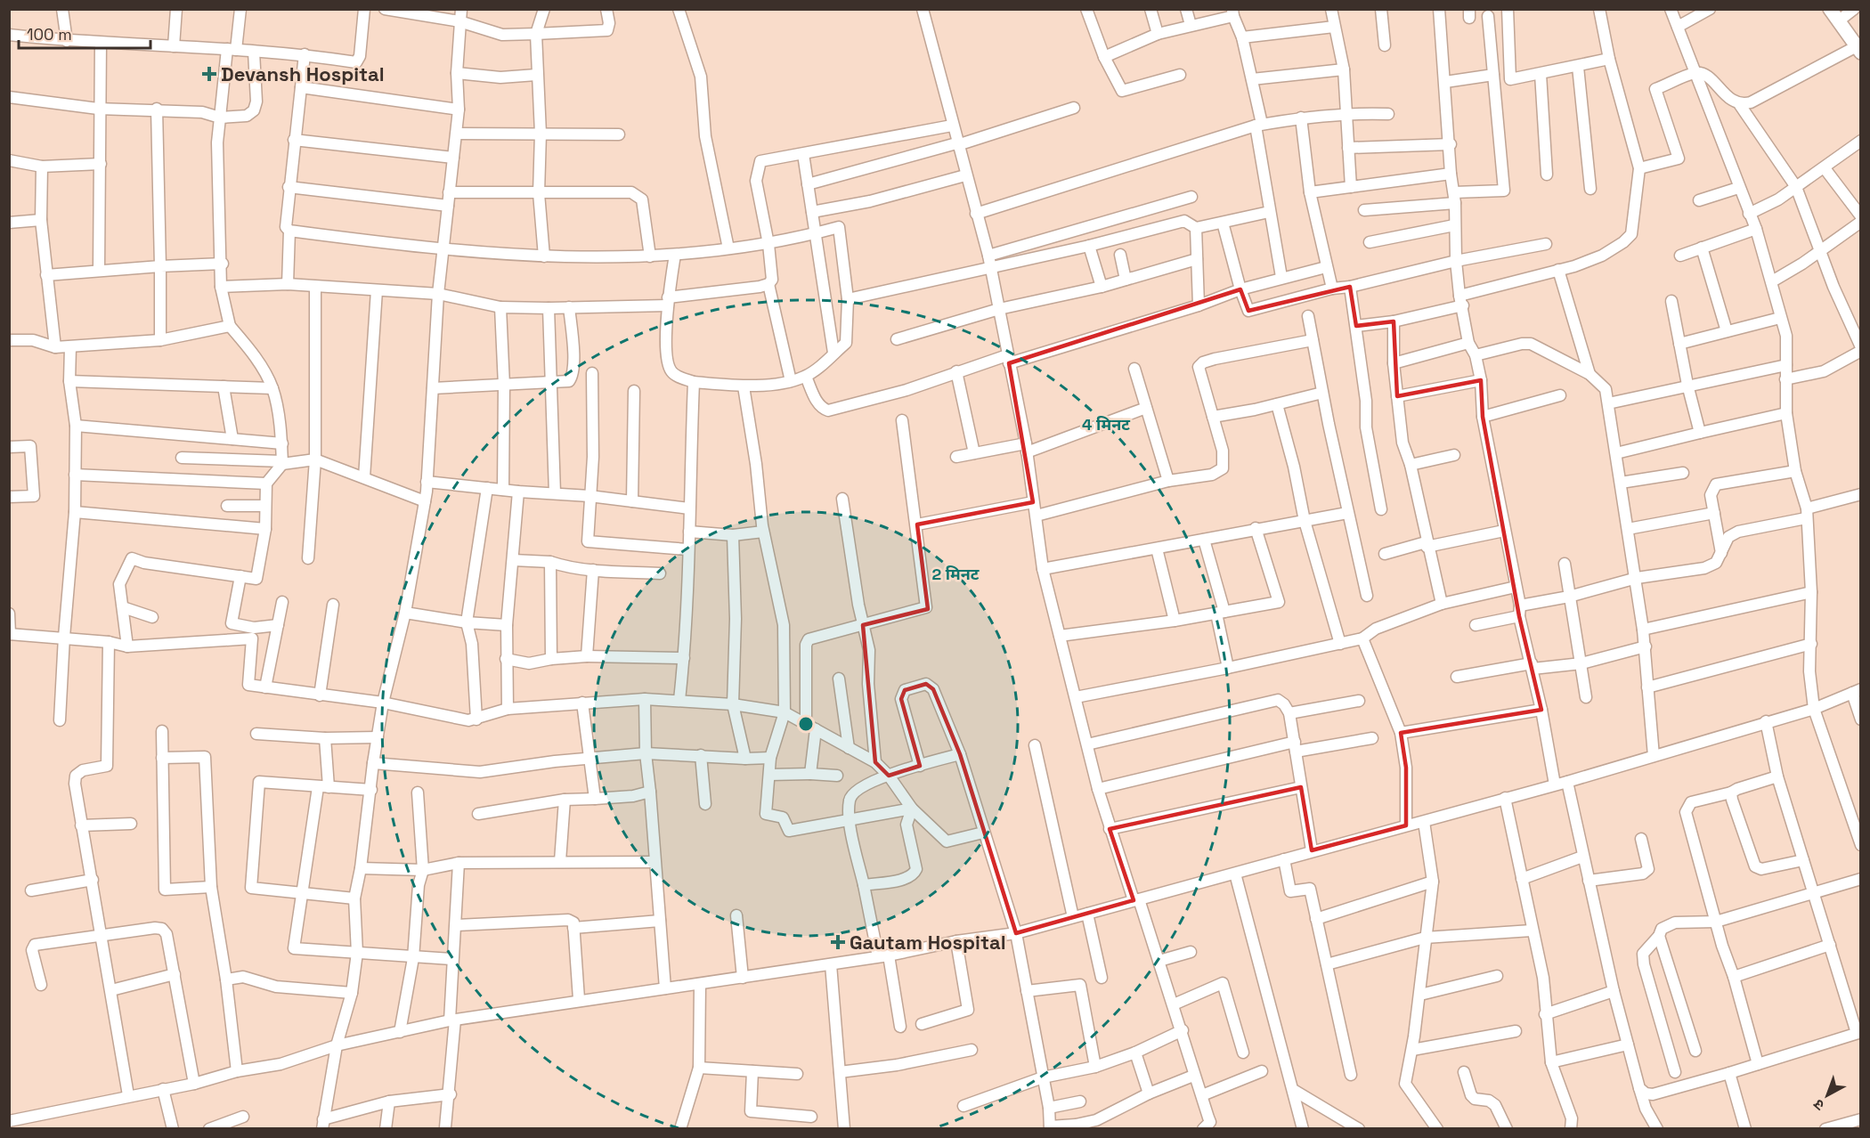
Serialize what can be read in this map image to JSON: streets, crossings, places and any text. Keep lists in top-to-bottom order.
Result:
{
  "places": {
    "health": ["Devansh Hospital", "Gautam Hospital"]
  },
  "scale_bar": "100 m",
  "north": "bottom left",
  "rings": ["4 मिनट", "2 मिनट"]
}
